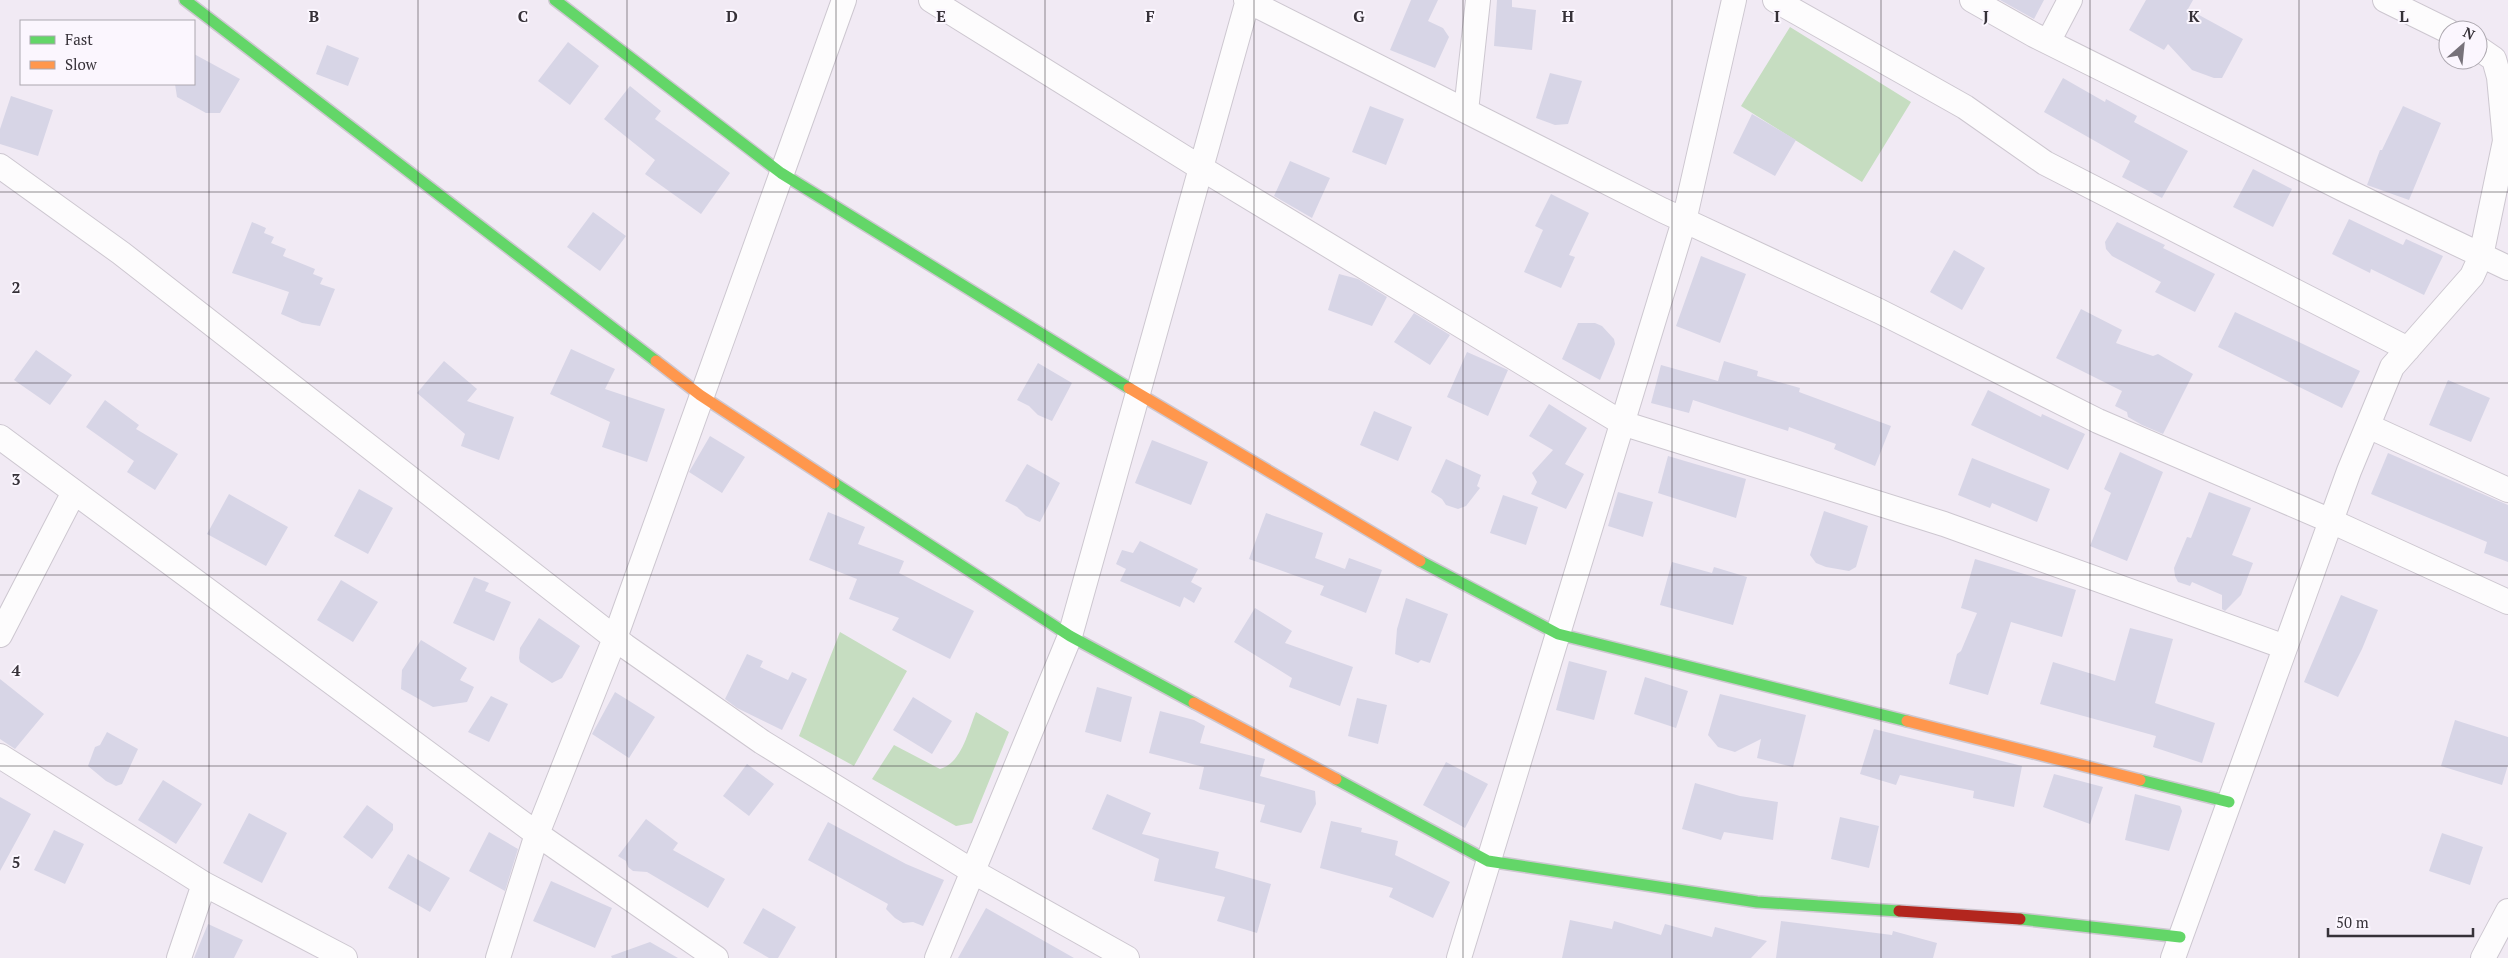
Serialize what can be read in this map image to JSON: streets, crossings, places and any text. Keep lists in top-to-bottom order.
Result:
{
  "legend": ["Fast", "Slow"],
  "scale_bar": "50 m",
  "north": "top right",
  "grid": {
    "columns": [
      "B",
      "C",
      "D",
      "E",
      "F",
      "G",
      "H",
      "I",
      "J",
      "K",
      "L"
    ],
    "rows": [
      "2",
      "3",
      "4",
      "5"
    ]
  }
}
